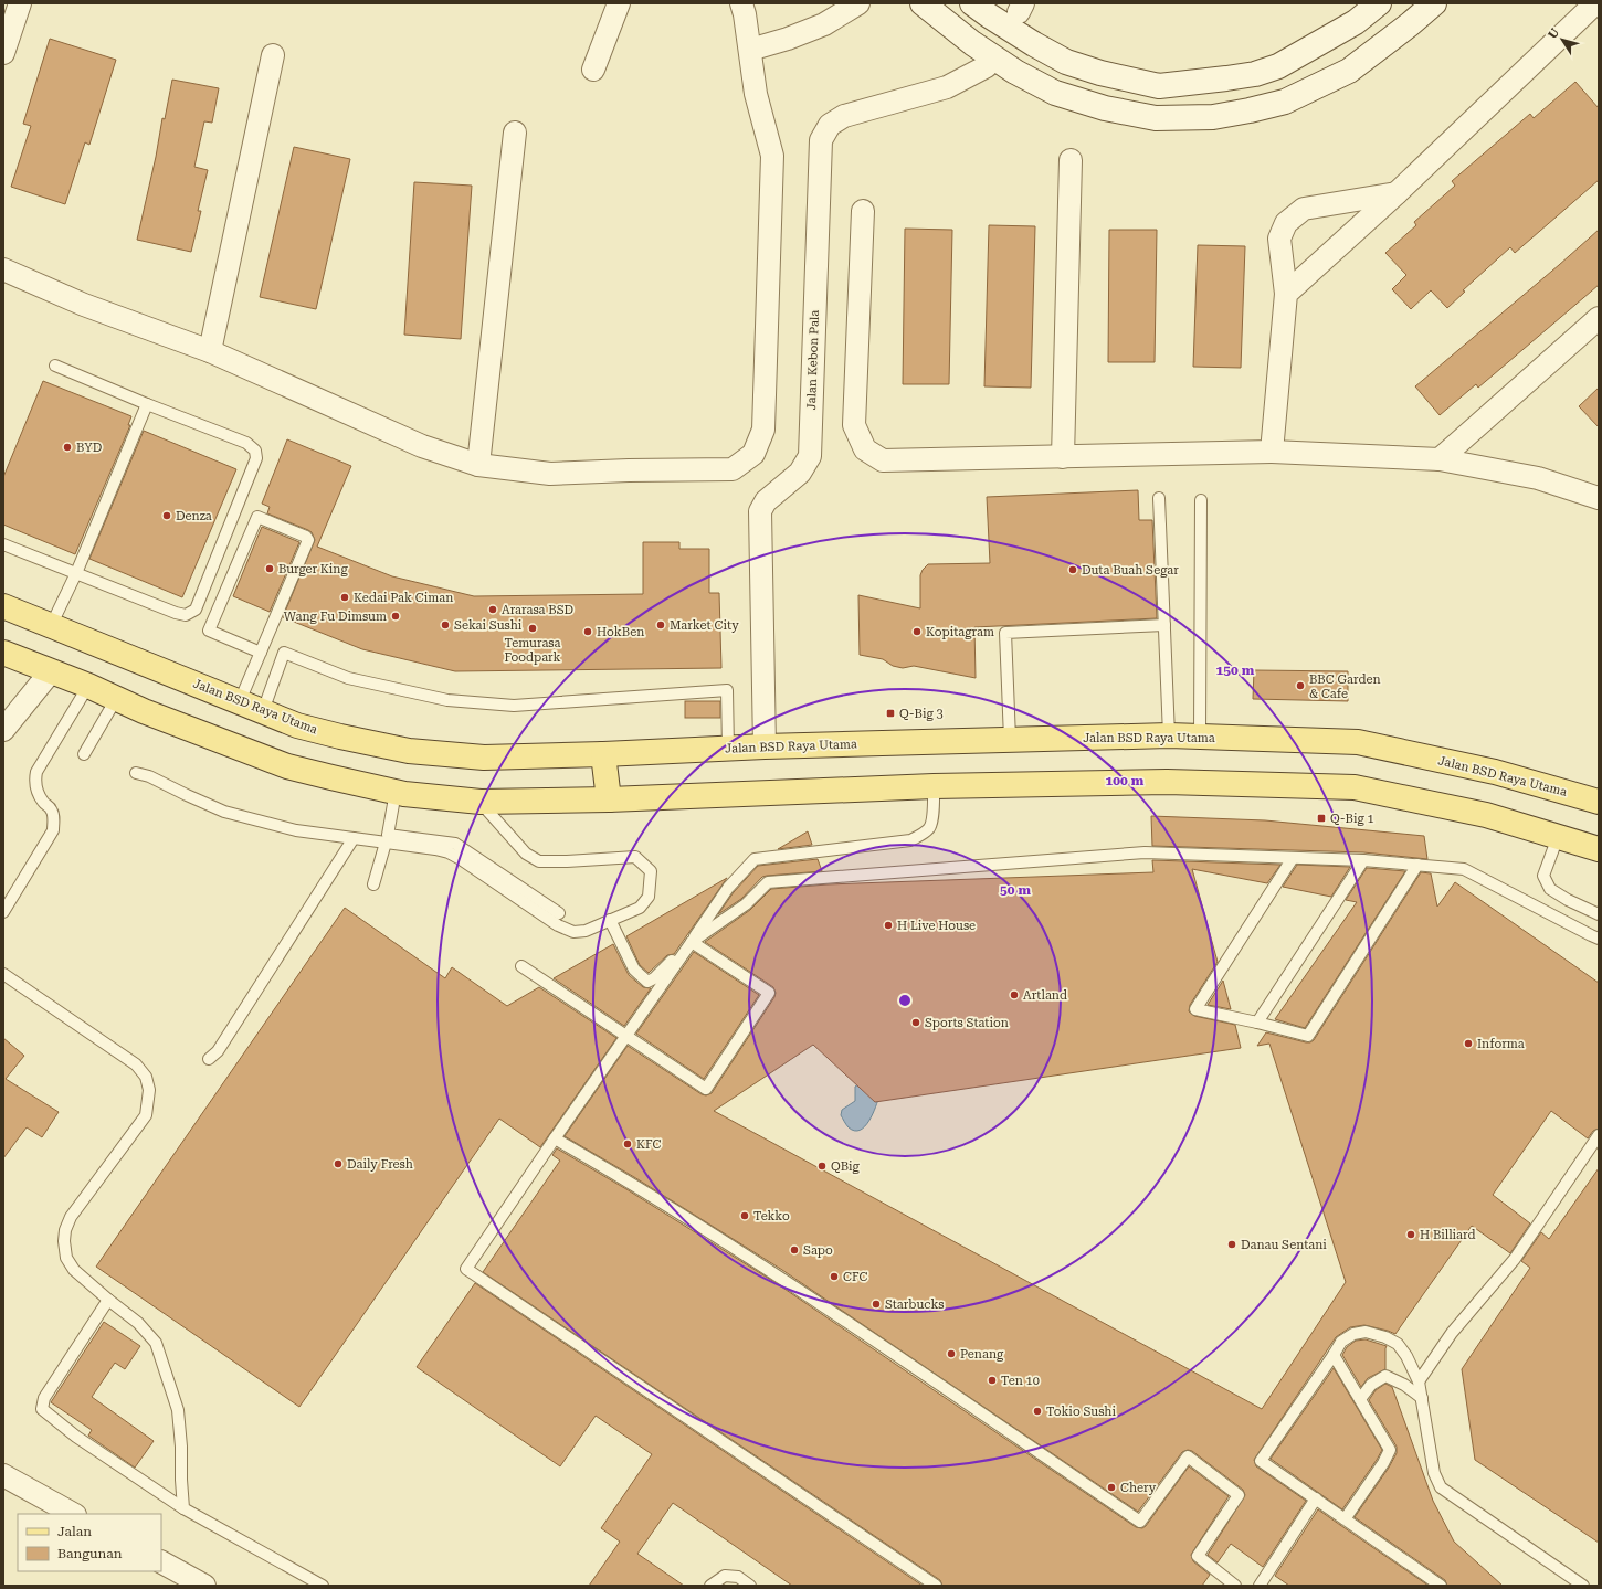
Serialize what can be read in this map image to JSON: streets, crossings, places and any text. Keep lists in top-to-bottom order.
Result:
{
  "streets": {
    "main road": ["Jalan BSD Raya Utama"],
    "street": ["Jalan Kebon Pala"]
  },
  "crossings": [
    ["Jalan Kebon Pala", "Jalan BSD Raya Utama"]
  ],
  "places": {
    "other": [
      "BYD",
      "Denza",
      "Burger King",
      "Duta Buah Segar",
      "Kedai Pak Ciman",
      "Ararasa BSD",
      "Wang Fu Dimsum",
      "Sekai Sushi",
      "Market City",
      "Temurasa Foodpark",
      "HokBen",
      "Kopitagram",
      "BBC Garden & Cafe",
      "H Live House",
      "Artland",
      "Sports Station",
      "Informa",
      "KFC",
      "Daily Fresh",
      "QBig",
      "Tekko",
      "H Billiard",
      "Danau Sentani",
      "Sapo",
      "CFC",
      "Starbucks",
      "Penang",
      "Ten 10",
      "Tokio Sushi",
      "Chery"
    ],
    "transit": ["Q-Big 3", "Q-Big 1"]
  },
  "legend": ["Jalan", "Bangunan"],
  "north": "top left",
  "rings": ["150 m", "100 m", "50 m"]
}
